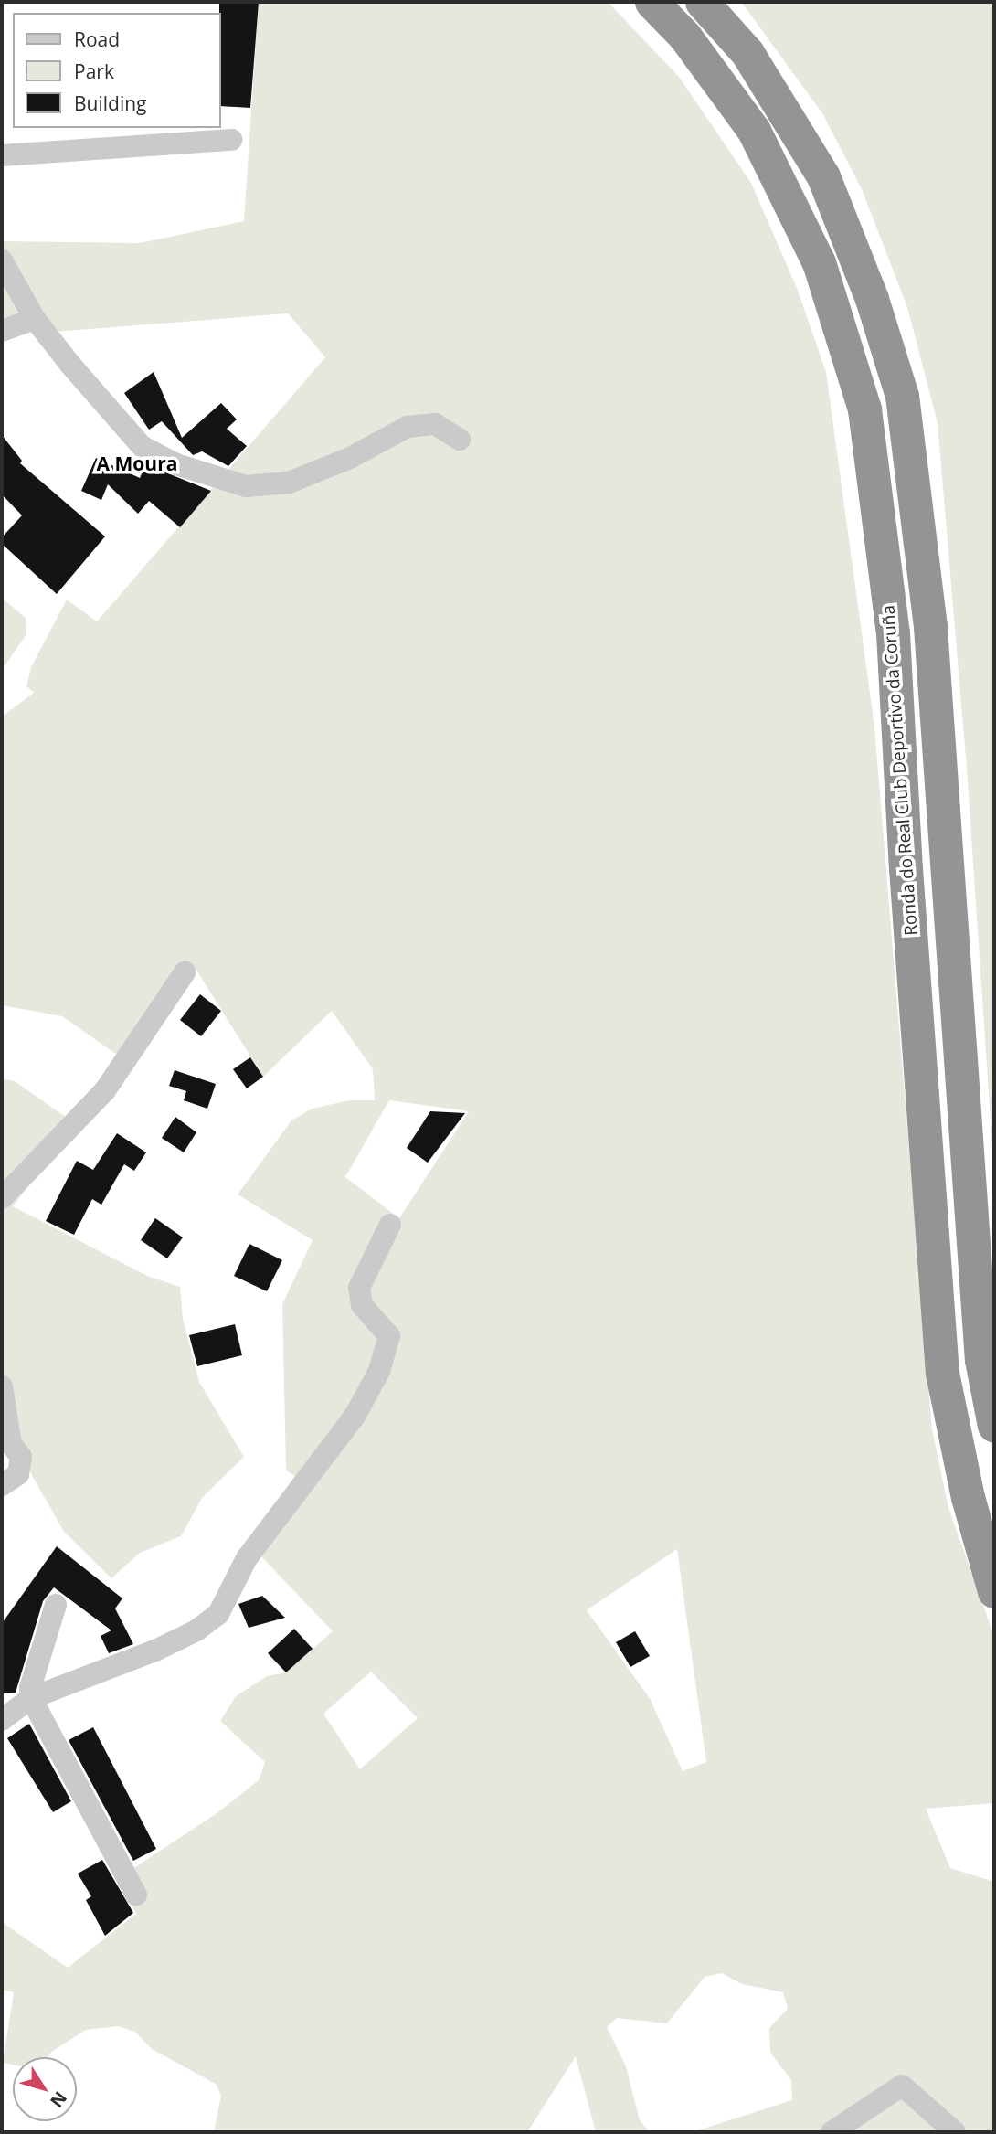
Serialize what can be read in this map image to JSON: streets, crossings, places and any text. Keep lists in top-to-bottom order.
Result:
{
  "streets": {
    "highway": ["Ronda do Real Club Deportivo da Coruña"]
  },
  "districts": ["A Moura"],
  "legend": ["Road", "Park", "Building"],
  "north": "bottom right"
}
